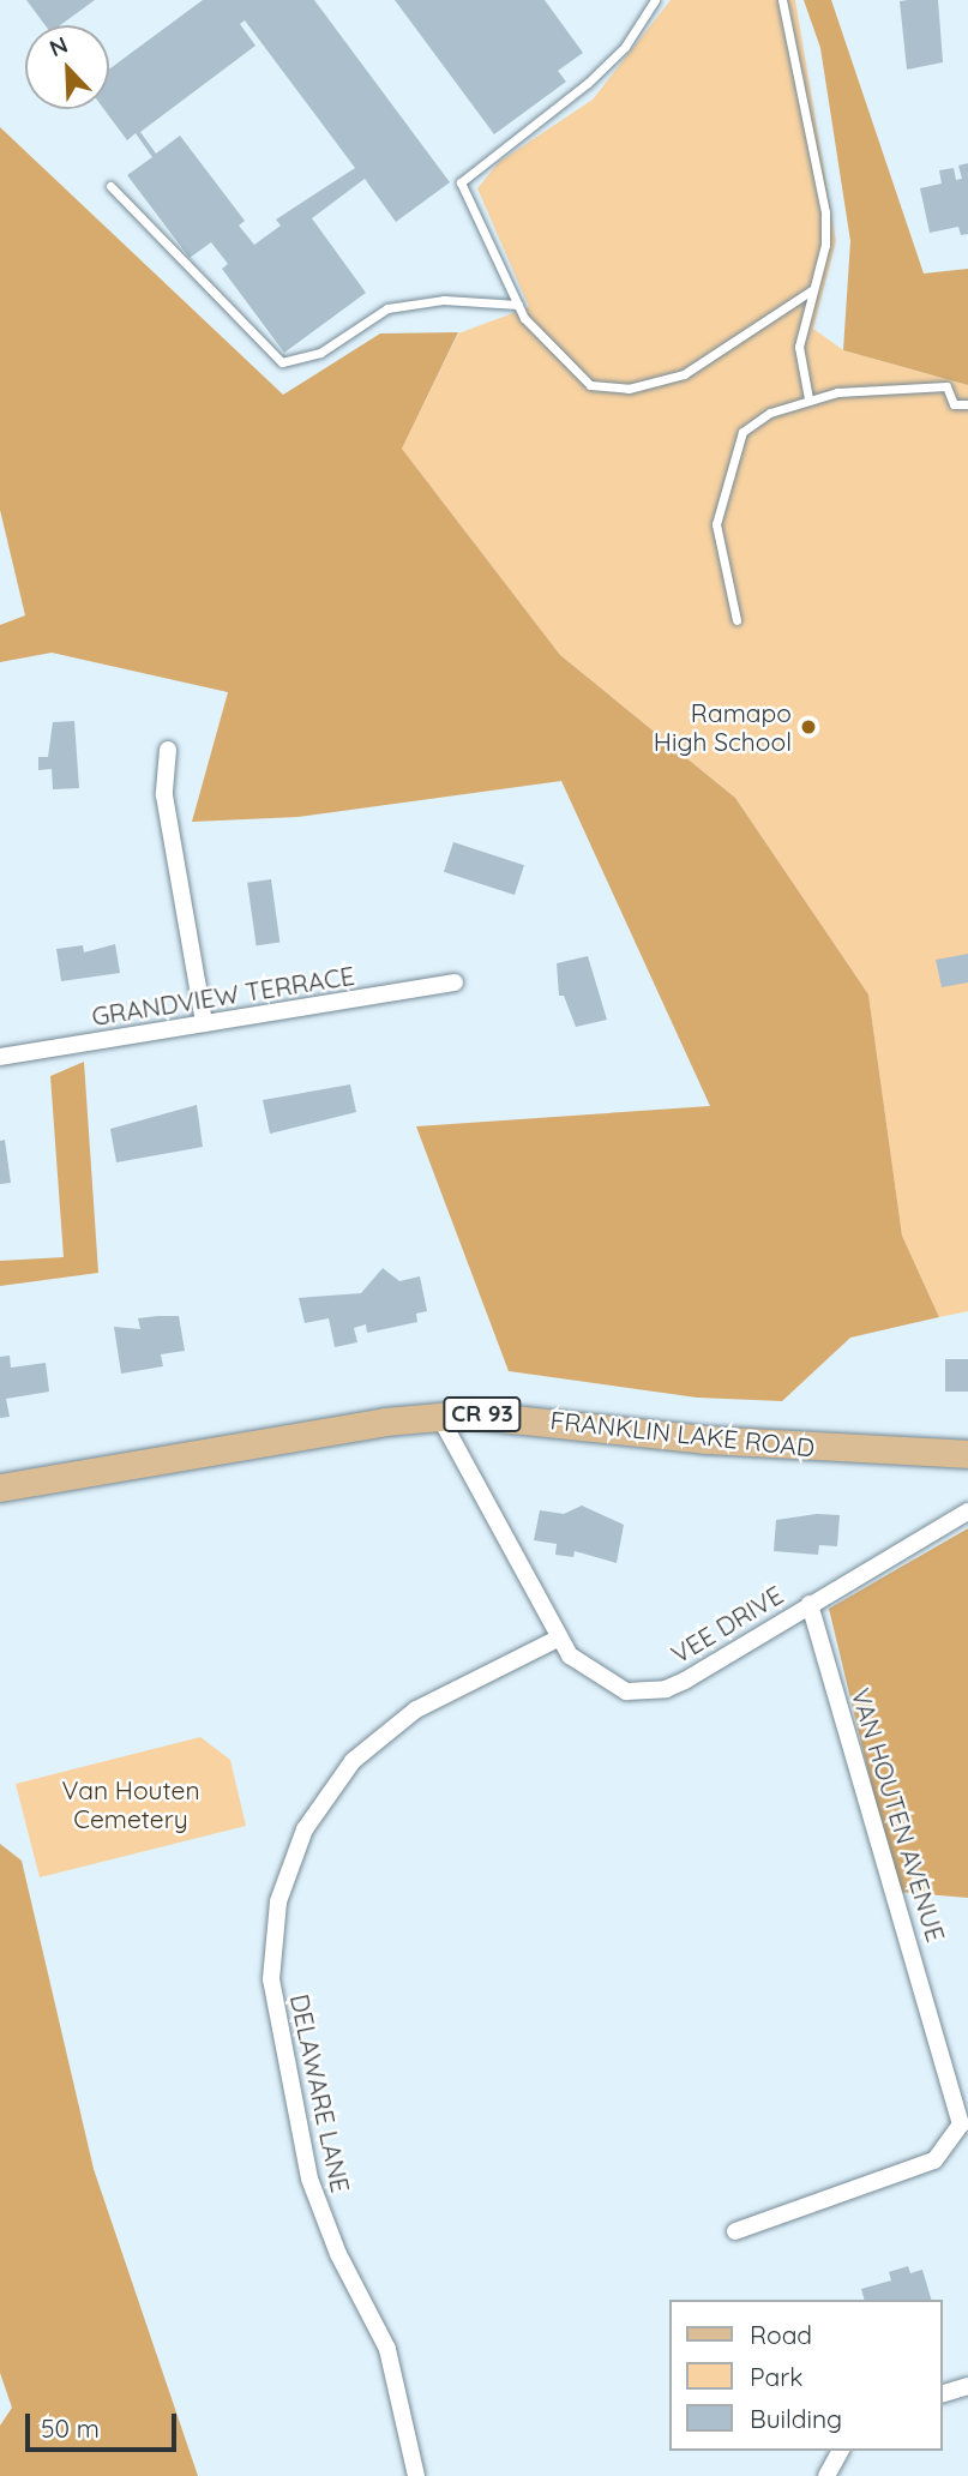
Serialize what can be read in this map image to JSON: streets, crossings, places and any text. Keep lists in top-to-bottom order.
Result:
{
  "streets": {
    "main road": ["CR 93", "FRANKLIN LAKE ROAD"],
    "street": [
      "GRANDVIEW TERRACE",
      "VEE DRIVE",
      "VAN HOUTEN AVENUE",
      "DELAWARE LANE"
    ]
  },
  "crossings": [
    ["FRANKLIN LAKE ROAD", "VEE DRIVE"],
    ["VEE DRIVE", "VAN HOUTEN AVENUE"],
    ["VEE DRIVE", "DELAWARE LANE"]
  ],
  "parks": ["Van Houten Cemetery"],
  "places": ["Ramapo High School"],
  "legend": ["Road", "Park", "Building"],
  "scale_bar": "50 m",
  "north": "top left"
}
